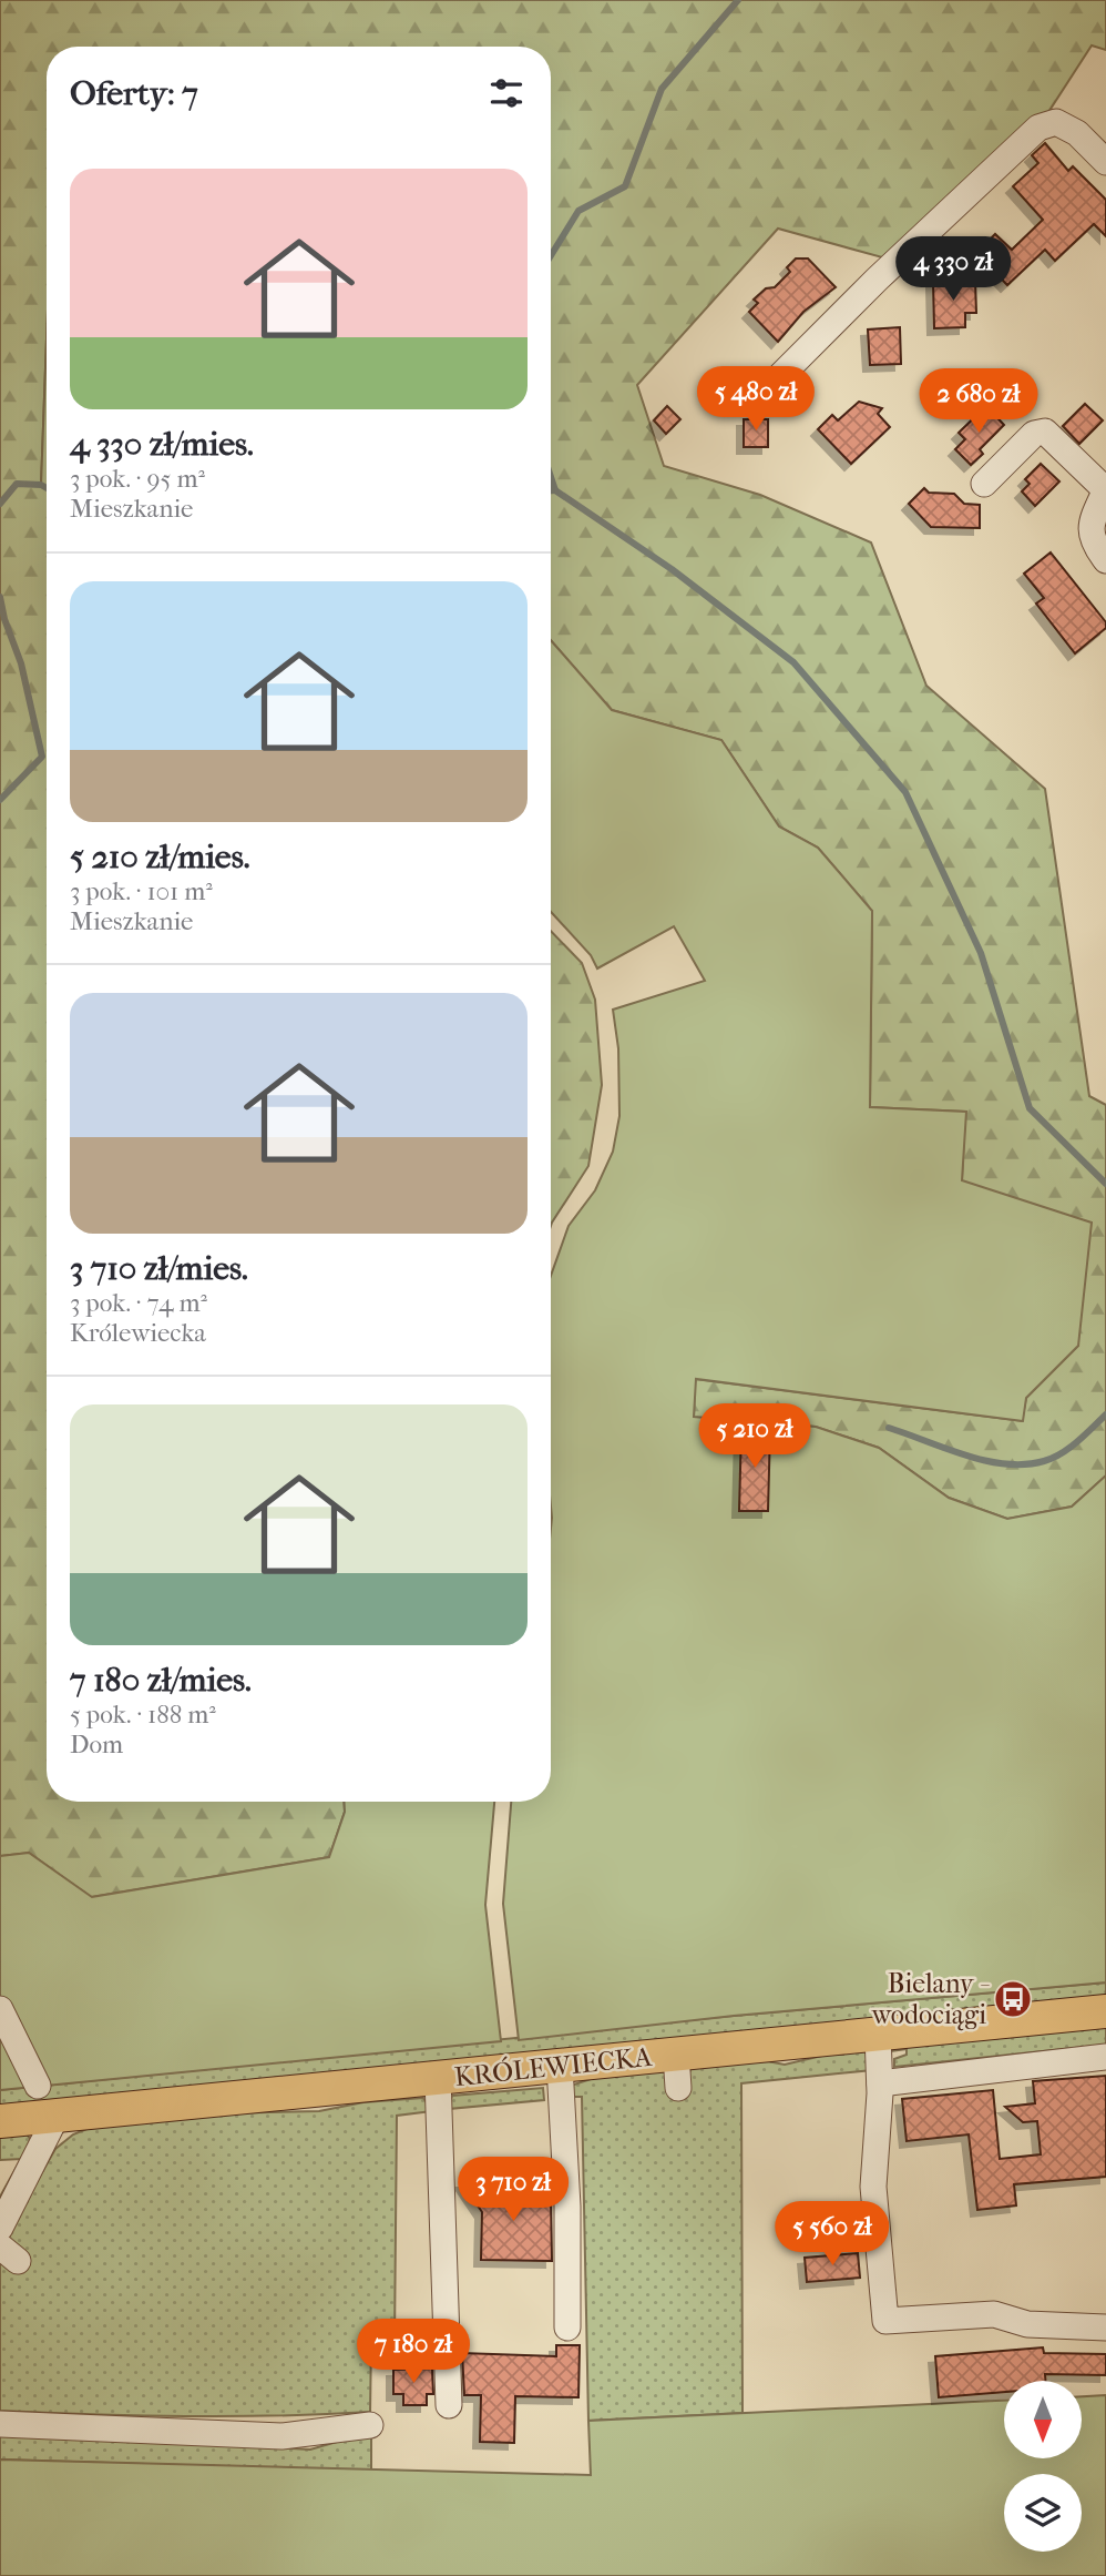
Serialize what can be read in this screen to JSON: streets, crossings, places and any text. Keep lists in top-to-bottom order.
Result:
{
  "streets": {
    "main road": ["KRÓLEWIECKA"]
  },
  "places": {
    "bus stop": ["Bielany - wodociągi"]
  },
  "north": "bottom",
  "page": {
    "heading": "Oferty: 7",
    "list": [
      {
        "name": "4 330 zł/mies.",
        "note": "3 pok. · 95 m² · Mieszkanie"
      },
      {
        "name": "5 210 zł/mies.",
        "note": "3 pok. · 101 m² · Mieszkanie"
      },
      {
        "name": "3 710 zł/mies.",
        "note": "3 pok. · 74 m² · Królewiecka"
      },
      {
        "name": "7 180 zł/mies.",
        "note": "5 pok. · 188 m² · Dom"
      }
    ],
    "price": [
      "4 330 zł",
      "5 480 zł",
      "2 680 zł",
      "5 210 zł",
      "3 710 zł",
      "5 560 zł",
      "7 180 zł"
    ]
  }
}
